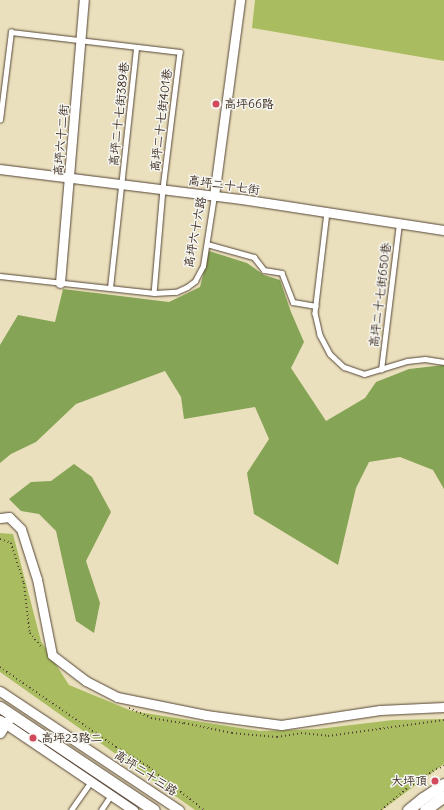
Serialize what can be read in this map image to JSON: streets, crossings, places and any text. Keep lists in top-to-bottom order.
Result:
{
  "streets": {
    "street": [
      "高坪六十二街",
      "高坪二十七街",
      "高坪六十六路",
      "高坪二十三路"
    ],
    "lane": ["高坪二十七街389巷", "高坪二十七街401巷", "高坪二十七街650巷"]
  },
  "crossings": [
    ["高坪二十七街389巷", "高坪二十七街401巷"],
    ["高坪二十七街389巷", "高坪二十七街"],
    ["高坪二十七街389巷", "高坪六十六路"],
    ["高坪二十七街401巷", "高坪二十七街"],
    ["高坪二十七街401巷", "高坪六十六路"],
    ["高坪六十二街", "高坪二十七街"],
    ["高坪六十二街", "高坪六十六路"],
    ["高坪二十七街", "高坪六十六路"],
    ["高坪二十七街", "高坪二十七街650巷"]
  ],
  "places": ["高坪66路", "高坪23路二", "大坪頂"]
}
